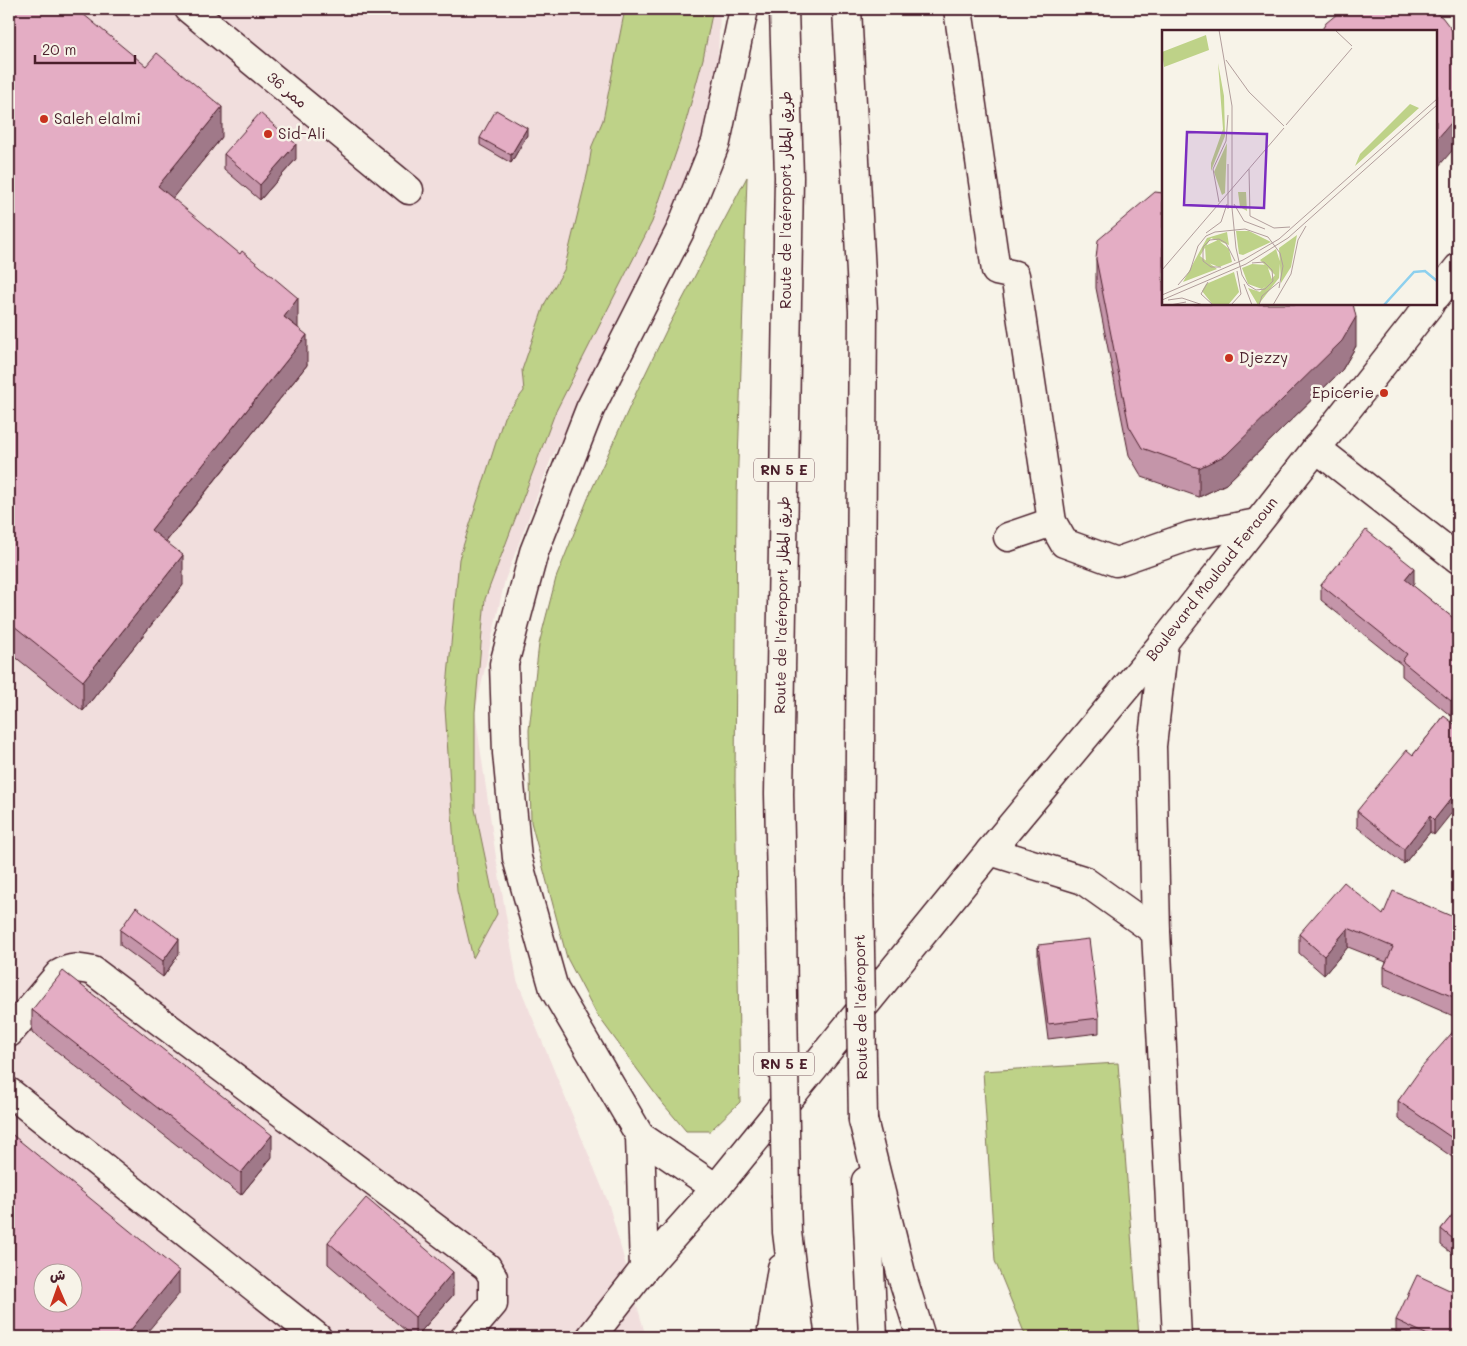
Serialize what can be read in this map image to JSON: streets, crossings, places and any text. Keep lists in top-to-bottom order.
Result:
{
  "streets": {
    "main road": [
      "ممر 36",
      "Route de l'aéroport طريق المطار",
      "RN 5 E",
      "Boulevard Mouloud Feraoun",
      "Route de l'aéroport"
    ]
  },
  "crossings": [
    ["Route de l'aéroport طريق المطار", "RN 5 E"]
  ],
  "places": [
    "Saleh elalmi",
    "Sid-Ali",
    "Djezzy",
    "Epicerie"
  ],
  "scale_bar": "20 m",
  "north": "top"
}
